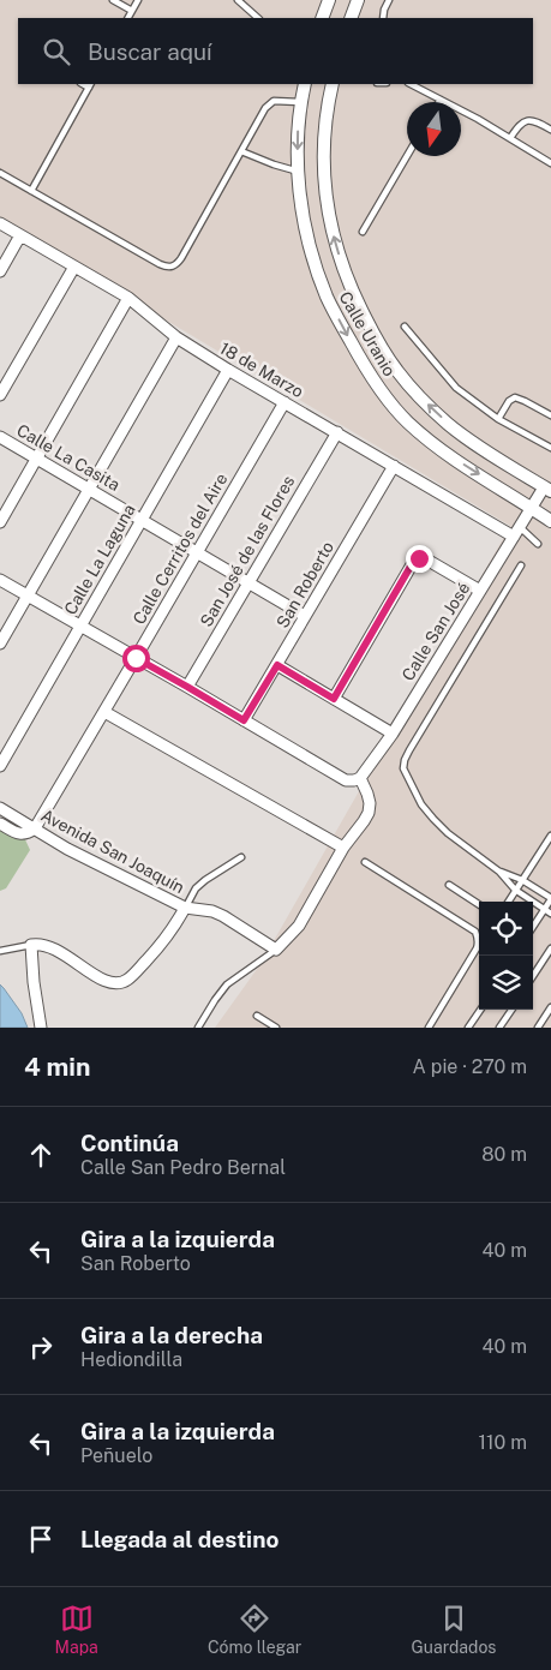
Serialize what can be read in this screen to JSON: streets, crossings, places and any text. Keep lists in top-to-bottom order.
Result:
{
  "streets": {
    "street": [
      "Calle Uranio",
      "18 de Marzo",
      "Calle La Casita",
      "Calle Cerritos del Aire",
      "San José de las Flores",
      "Calle La Laguna",
      "San Roberto",
      "Calle San José",
      "Avenida San Joaquín"
    ]
  },
  "crossings": [
    ["Calle Uranio", "Calle San José"],
    ["18 de Marzo", "Calle Cerritos del Aire"],
    ["18 de Marzo", "San José de las Flores"],
    ["18 de Marzo", "Calle La Laguna"],
    ["18 de Marzo", "San Roberto"],
    ["18 de Marzo", "Calle San José"],
    ["Calle La Casita", "Calle Cerritos del Aire"],
    ["Calle La Casita", "San José de las Flores"],
    ["Calle La Casita", "Calle La Laguna"],
    ["Calle La Casita", "San Roberto"],
    ["Calle Cerritos del Aire", "Avenida San Joaquín"]
  ],
  "north": "bottom",
  "page": {
    "search": "Buscar aquí",
    "heading": ["4 min", "A pie · 270 m"],
    "list": [
      ["Continúa", "Calle San Pedro Bernal", "80 m"],
      ["Gira a la izquierda", "San Roberto", "40 m"],
      ["Gira a la derecha", "Hediondilla", "40 m"],
      ["Gira a la izquierda", "Peñuelo", "110 m"],
      "Llegada al destino"
    ],
    "nav": ["Mapa", "Cómo llegar", "Guardados"]
  }
}
